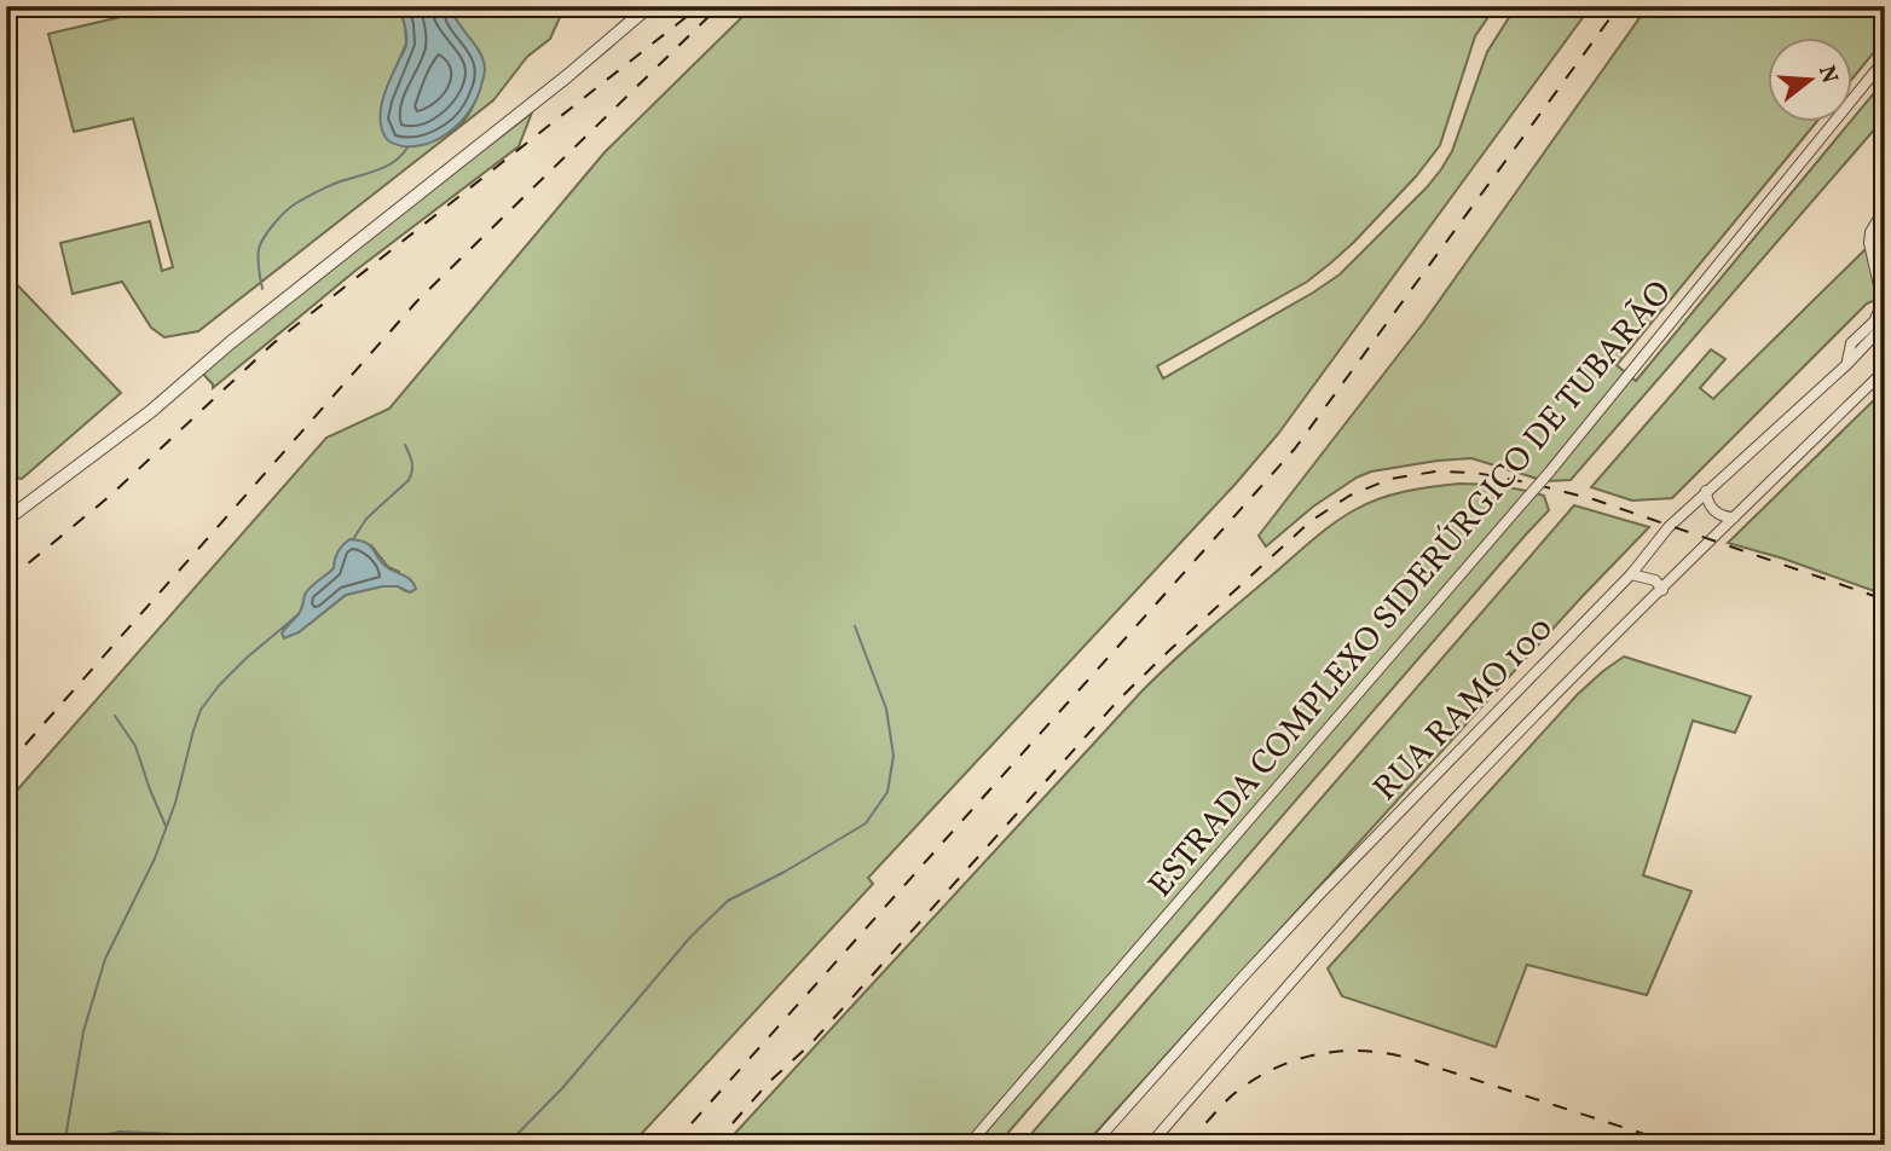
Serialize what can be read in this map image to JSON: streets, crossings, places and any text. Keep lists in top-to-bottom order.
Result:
{
  "streets": {
    "street": ["ESTRADA COMPLEXO SIDERÚRGICO DE TUBARÃO", "RUA RAMO 100"]
  },
  "north": "right"
}
